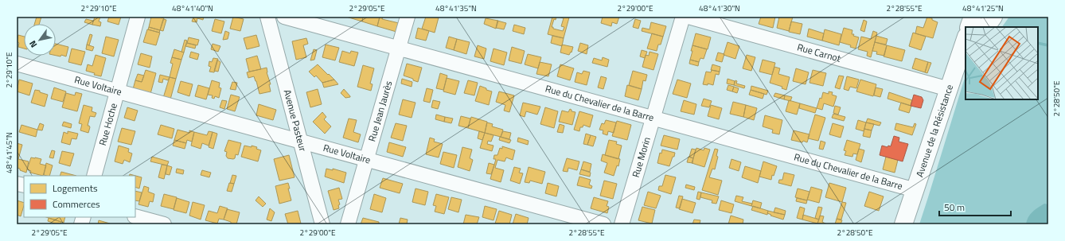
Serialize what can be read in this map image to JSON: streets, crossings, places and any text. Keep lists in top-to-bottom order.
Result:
{
  "streets": {
    "main road": ["Avenue de la Résistance"],
    "street": [
      "Rue Carnot",
      "Rue Voltaire",
      "Rue du Chevalier de la Barre",
      "Rue Jean Jaurès",
      "Avenue Pasteur",
      "Rue Hoche",
      "Rue Morin"
    ]
  },
  "crossings": [
    ["Rue Carnot", "Avenue de la Résistance"],
    ["Rue Voltaire", "Rue Jean Jaurès"],
    ["Rue Voltaire", "Avenue Pasteur"],
    ["Rue Voltaire", "Rue Hoche"],
    ["Rue du Chevalier de la Barre", "Rue Jean Jaurès"],
    ["Rue du Chevalier de la Barre", "Avenue de la Résistance"],
    ["Rue du Chevalier de la Barre", "Rue Morin"]
  ],
  "legend": ["Logements", "Commerces"],
  "scale_bar": "50 m",
  "north": "bottom left",
  "coordinates": [
    "2°29'10\"E",
    "48°41'40\"N",
    "2°29'05\"E",
    "48°41'35\"N",
    "2°29'00\"E",
    "48°41'30\"N",
    "2°28'55\"E",
    "48°41'25\"N",
    "2°28'50\"E",
    "48°41'45\"N"
  ]
}
